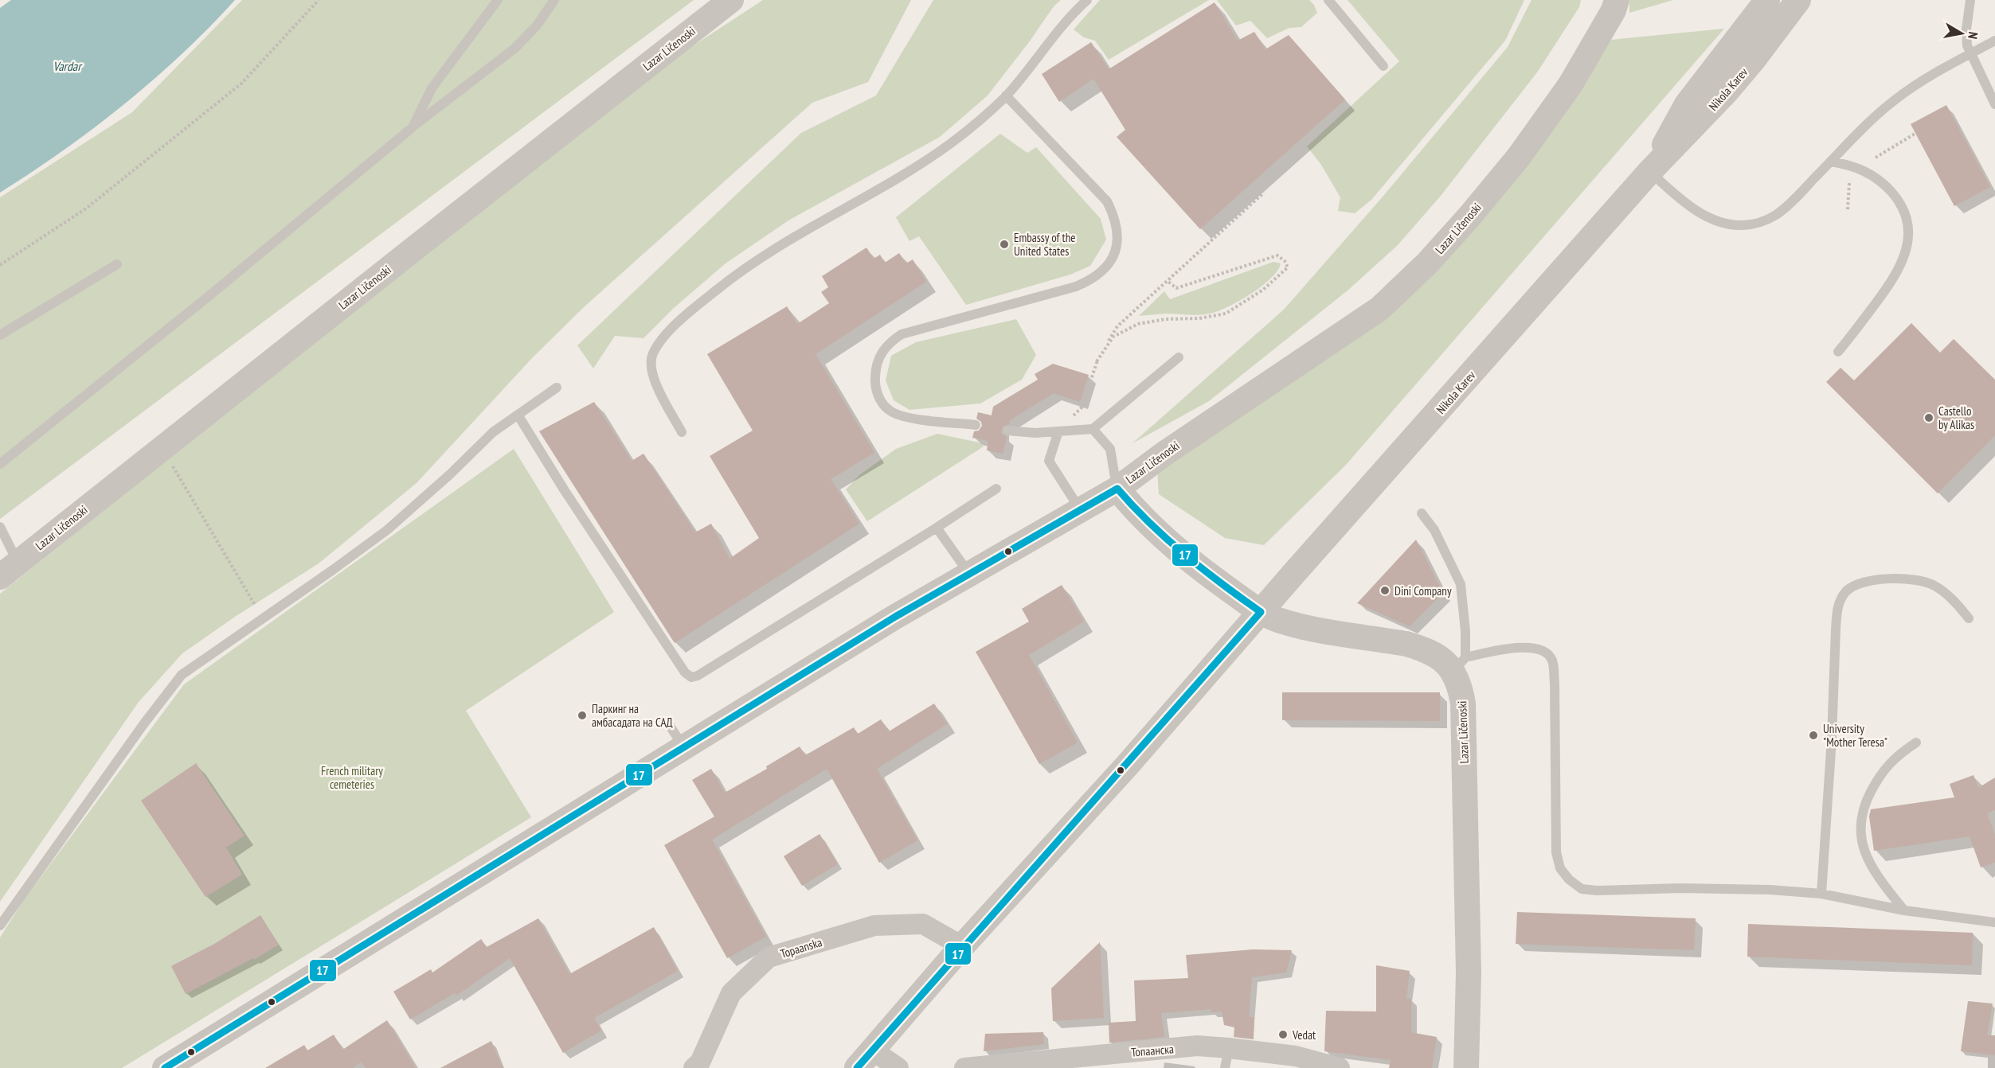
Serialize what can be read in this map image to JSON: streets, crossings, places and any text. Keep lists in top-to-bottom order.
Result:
{
  "streets": {
    "street": [
      "Lazar Ličenoski",
      "Nikola Karev",
      "Topaanska",
      "Топаанска"
    ]
  },
  "crossings": [
    ["Lazar Ličenoski", "Nikola Karev"],
    ["Nikola Karev", "Topaanska"]
  ],
  "water": ["Vardar"],
  "parks": ["French military cemeteries"],
  "places": [
    "Embassy of the United States",
    "Castello by Alikas",
    "Dini Company",
    "Паркинг на амбасадата на САД",
    "University \"Mother Teresa\"",
    "Vedat"
  ],
  "lines": ["transit line 17"],
  "north": "right"
}
